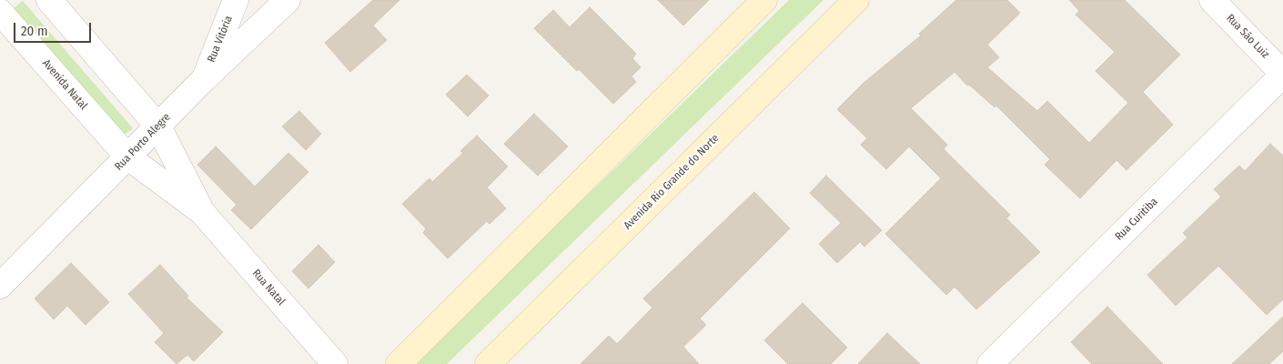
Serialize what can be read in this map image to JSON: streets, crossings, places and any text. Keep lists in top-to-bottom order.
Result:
{
  "streets": {
    "main road": ["Avenida Rio Grande do Norte"],
    "street": [
      "Rua São Luiz",
      "Rua Vitória",
      "Avenida Natal",
      "Rua Porto Alegre",
      "Rua Curitiba",
      "Rua Natal"
    ]
  },
  "crossings": [
    ["Rua São Luiz", "Rua Curitiba"],
    ["Rua Vitória", "Rua Porto Alegre"],
    ["Avenida Natal", "Rua Porto Alegre"],
    ["Avenida Natal", "Rua Natal"],
    ["Rua Porto Alegre", "Rua Natal"]
  ],
  "scale_bar": "20 m"
}
